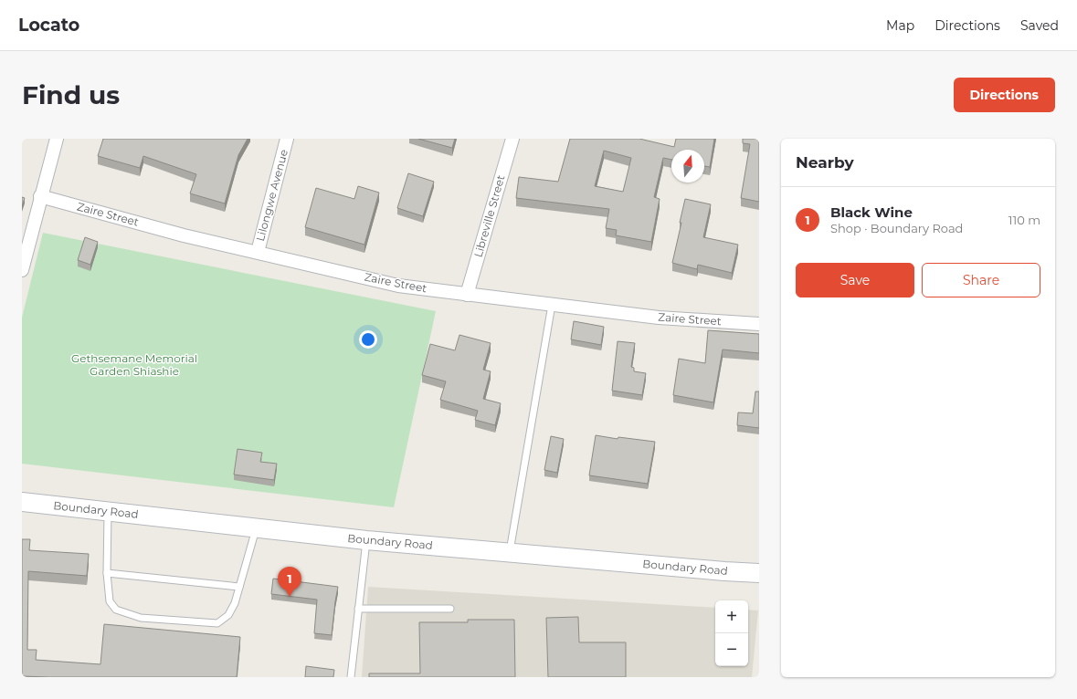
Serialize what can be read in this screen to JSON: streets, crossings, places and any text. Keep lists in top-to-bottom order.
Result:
{
  "streets": {
    "main road": ["Boundary Road"],
    "street": ["Lilongwe Avenue", "Zaire Street", "Libreville Street"]
  },
  "crossings": [
    ["Lilongwe Avenue", "Zaire Street"],
    ["Zaire Street", "Libreville Street"]
  ],
  "parks": ["Gethsemane Memorial Garden Shiashie"],
  "north": "top",
  "page": {
    "header": "Locato",
    "nav": ["Map", "Directions", "Saved"],
    "buttons": [
      "Directions",
      ["Save", "Share"]
    ],
    "title": "Find us",
    "heading": "Nearby",
    "list": [
      {
        "mark": "1",
        "name": "Black Wine",
        "note": "Shop · Boundary Road",
        "value": "110 m"
      }
    ],
    "pins": "1",
    "map_buttons": ["+", "−"]
  }
}
